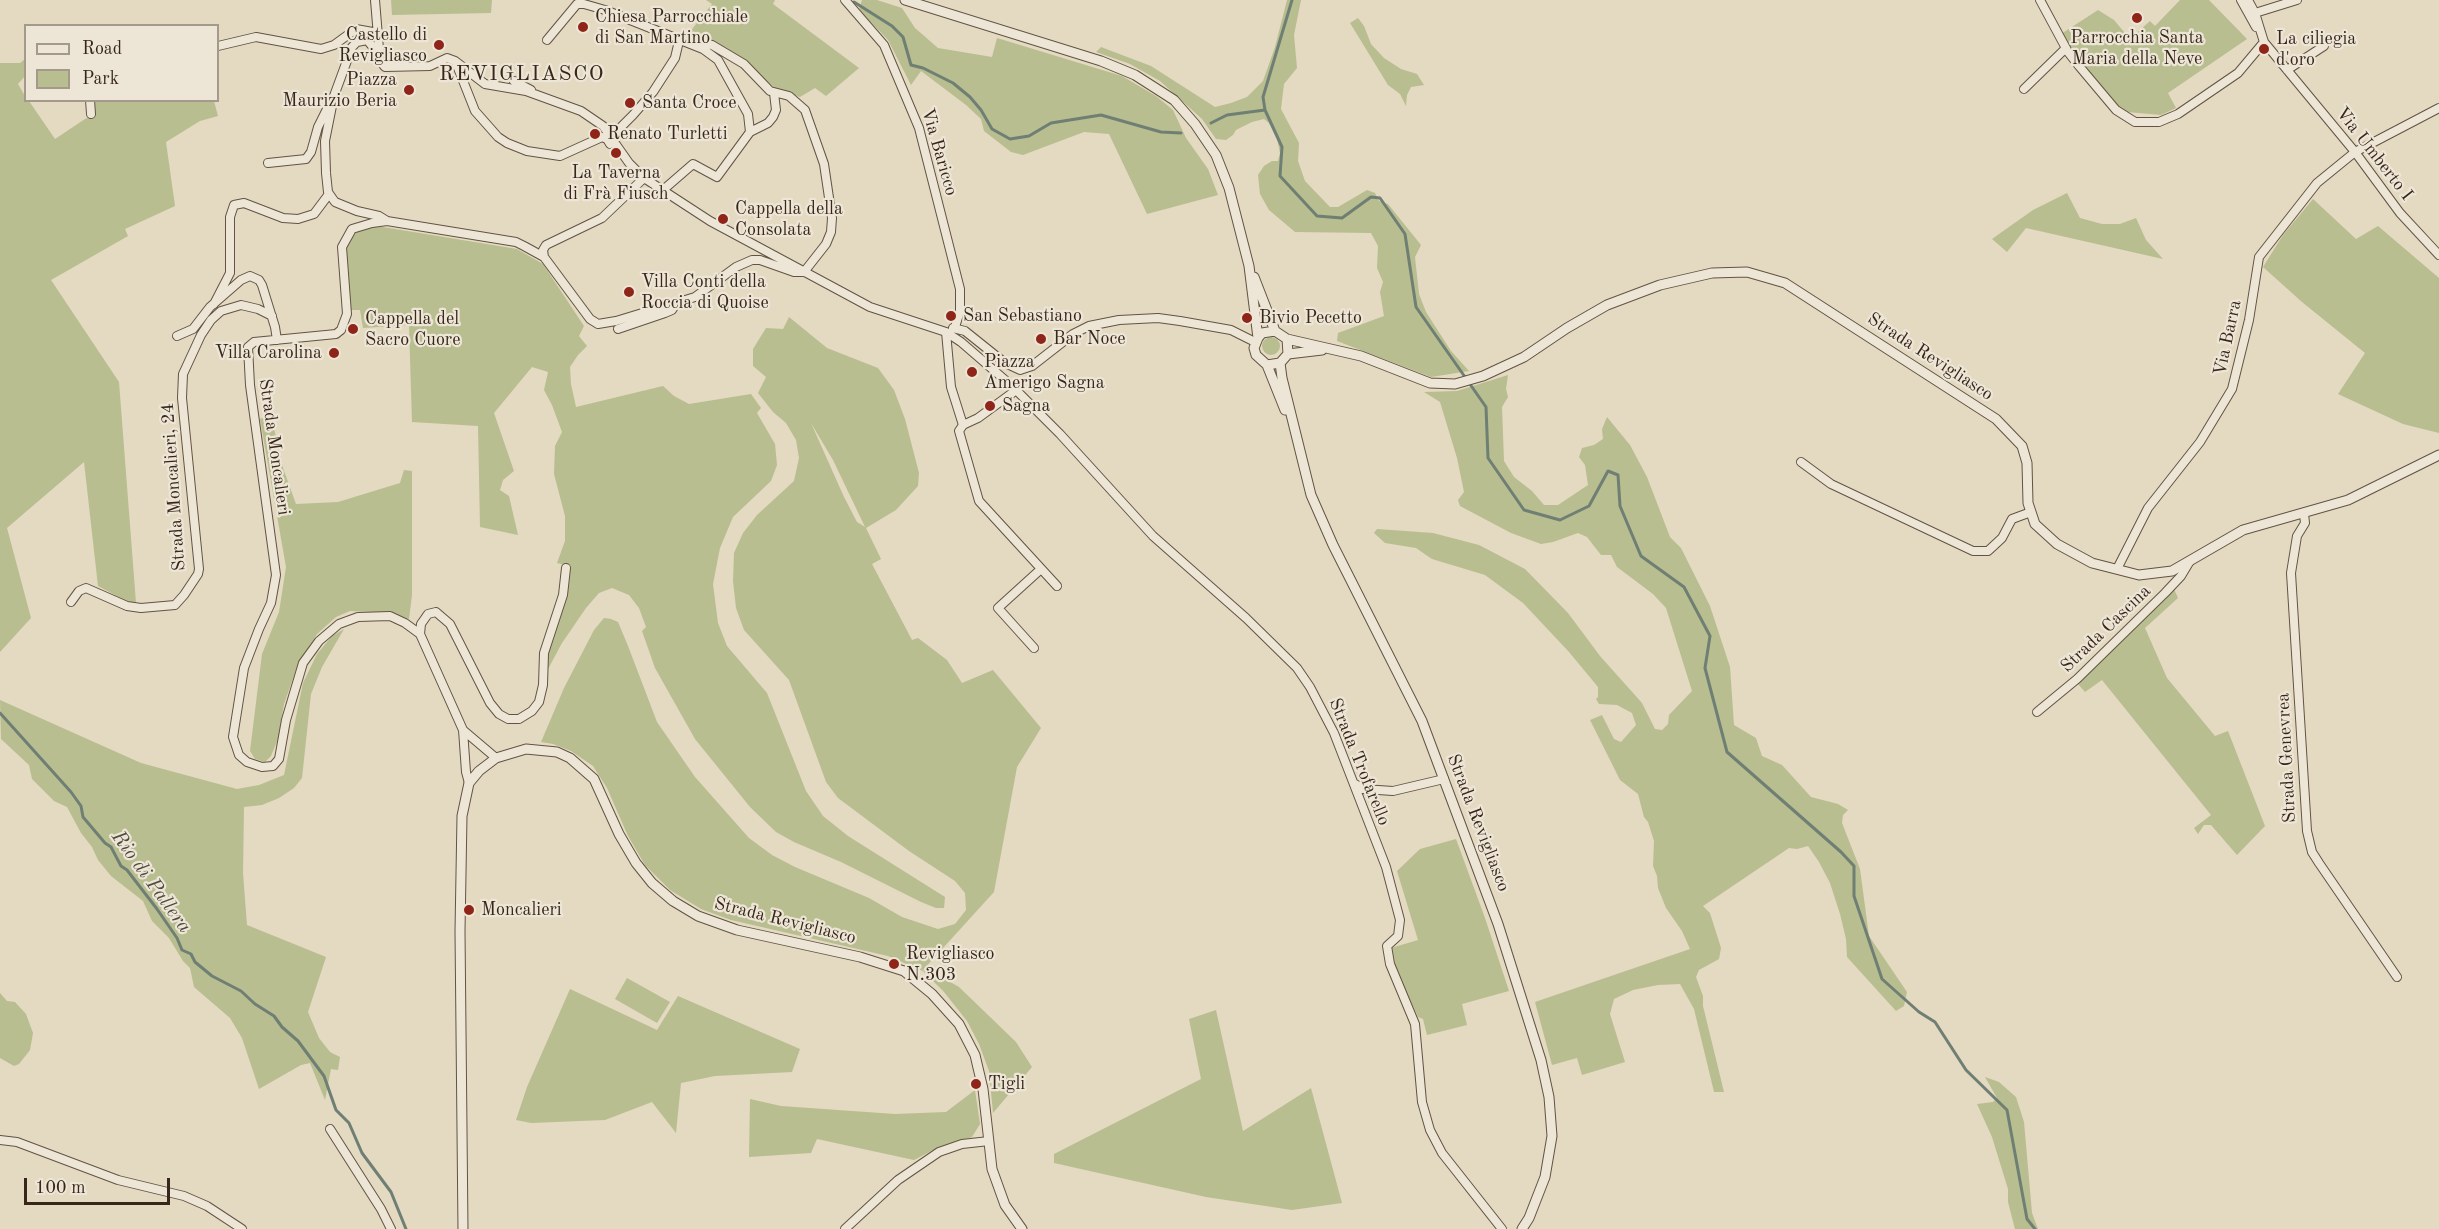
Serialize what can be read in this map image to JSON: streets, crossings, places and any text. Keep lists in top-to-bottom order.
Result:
{
  "streets": {
    "street": [
      "Via Baricco",
      "Via Umberto I",
      "Via Barra",
      "Strada Revigliasco",
      "Strada Moncalieri",
      "Strada Moncalieri, 24",
      "Strada Cascina",
      "Strada Genevrea",
      "Strada Trofarello"
    ]
  },
  "crossings": [
    ["Via Umberto I", "Via Barra"],
    ["Via Barra", "Strada Revigliasco"],
    ["Strada Revigliasco", "Strada Cascina"],
    ["Strada Revigliasco", "Strada Genevrea"]
  ],
  "districts": ["REVIGLIASCO"],
  "water": ["Rio di Pallera"],
  "places": [
    "Parrocchia Santa Maria della Neve",
    "Chiesa Parrocchiale di San Martino",
    "Castello di Revigliasco",
    "La ciliegia d'oro",
    "Piazza Maurizio Beria",
    "Santa Croce",
    "Renato Turletti",
    "La Taverna di Frà Fiusch",
    "Cappella della Consolata",
    "Villa Conti della Roccia di Quoise",
    "San Sebastiano",
    "Bivio Pecetto",
    "Cappella del Sacro Cuore",
    "Bar Noce",
    "Villa Carolina",
    "Piazza Amerigo Sagna",
    "Sagna",
    "Moncalieri",
    "Revigliasco N.303",
    "Tigli"
  ],
  "legend": ["Road", "Park"],
  "scale_bar": "100 m"
}
